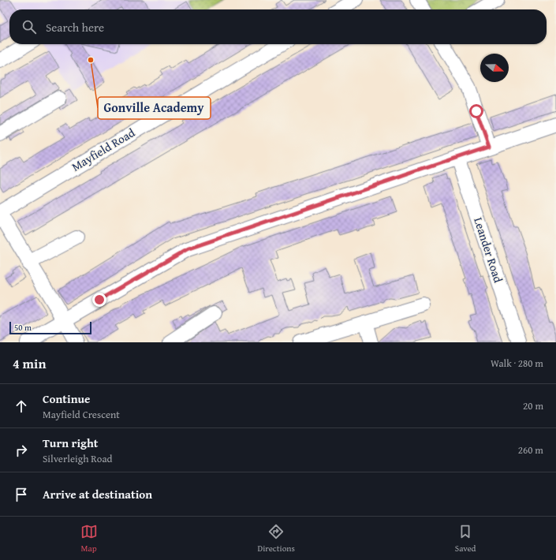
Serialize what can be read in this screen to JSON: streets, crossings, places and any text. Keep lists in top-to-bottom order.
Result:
{
  "streets": {
    "street": ["Mayfield Road", "Leander Road"]
  },
  "places": ["Gonville Academy"],
  "scale_bar": "50 m",
  "north": "right",
  "page": {
    "search": "Search here",
    "scale": "50 m",
    "heading": ["4 min", "Walk · 280 m"],
    "list": [
      ["Continue", "Mayfield Crescent", "20 m"],
      ["Turn right", "Silverleigh Road", "260 m"],
      "Arrive at destination"
    ],
    "nav": ["Map", "Directions", "Saved"]
  }
}
